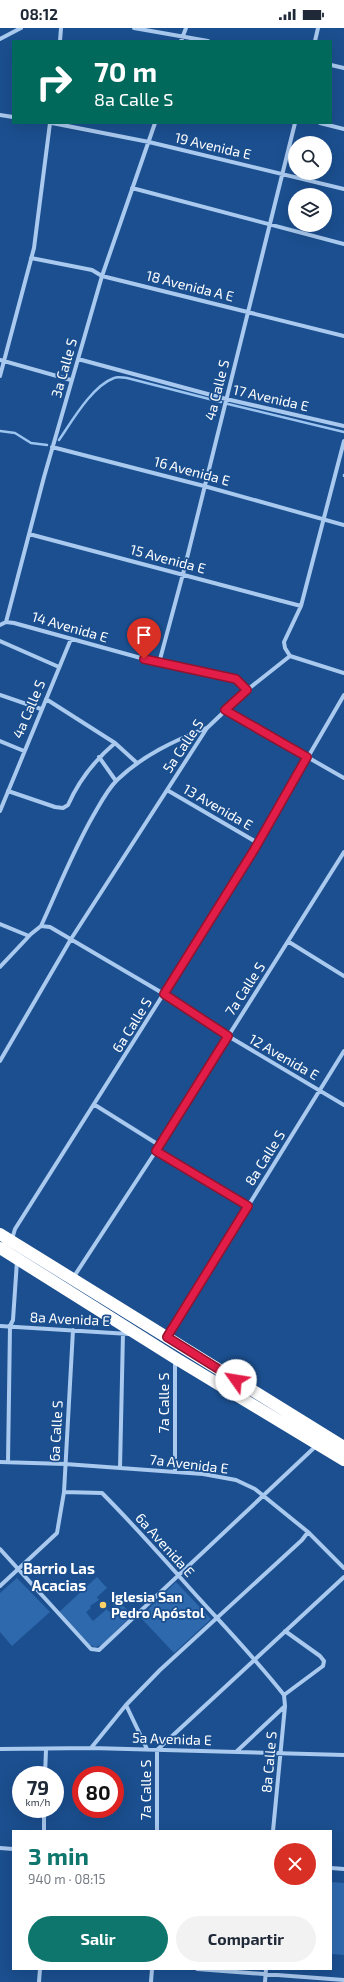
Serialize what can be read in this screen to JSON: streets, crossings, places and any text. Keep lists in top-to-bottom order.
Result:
{
  "streets": {
    "street": [
      "19 Avenida E",
      "18 Avenida A E",
      "3a Calle S",
      "4a Calle S",
      "17 Avenida E",
      "16 Avenida E",
      "15 Avenida E",
      "14 Avenida E",
      "5a Calle S",
      "13 Avenida E",
      "7a Calle S",
      "6a Calle S",
      "12 Avenida E",
      "8a Calle S",
      "8a Avenida E",
      "7a Avenida E",
      "6a Avenida E",
      "5a Avenida E"
    ]
  },
  "crossings": [
    ["19 Avenida E", "3a Calle S"],
    ["19 Avenida E", "4a Calle S"],
    ["18 Avenida A E", "3a Calle S"],
    ["18 Avenida A E", "4a Calle S"],
    ["3a Calle S", "17 Avenida E"],
    ["3a Calle S", "16 Avenida E"],
    ["3a Calle S", "15 Avenida E"],
    ["3a Calle S", "14 Avenida E"],
    ["4a Calle S", "17 Avenida E"],
    ["4a Calle S", "16 Avenida E"],
    ["4a Calle S", "15 Avenida E"],
    ["4a Calle S", "14 Avenida E"],
    ["14 Avenida E", "5a Calle S"],
    ["5a Calle S", "13 Avenida E"],
    ["5a Calle S", "12 Avenida E"],
    ["13 Avenida E", "6a Calle S"],
    ["7a Calle S", "12 Avenida E"],
    ["7a Calle S", "7a Avenida E"],
    ["7a Calle S", "5a Avenida E"],
    ["6a Calle S", "12 Avenida E"],
    ["6a Calle S", "8a Avenida E"],
    ["6a Calle S", "7a Avenida E"],
    ["6a Calle S", "6a Avenida E"],
    ["12 Avenida E", "8a Calle S"],
    ["8a Calle S", "6a Avenida E"],
    ["8a Calle S", "5a Avenida E"]
  ],
  "districts": ["Barrio Las Acacias"],
  "places": ["Iglesia San Pedro Apóstol"],
  "page": {
    "status": "08:12",
    "turn": ["70 m", "8a Calle S"],
    "speed": "79 km/h",
    "limit": "80",
    "heading": ["3 min", "940 m · 08:15"],
    "buttons": ["Salir", "Compartir"]
  }
}
